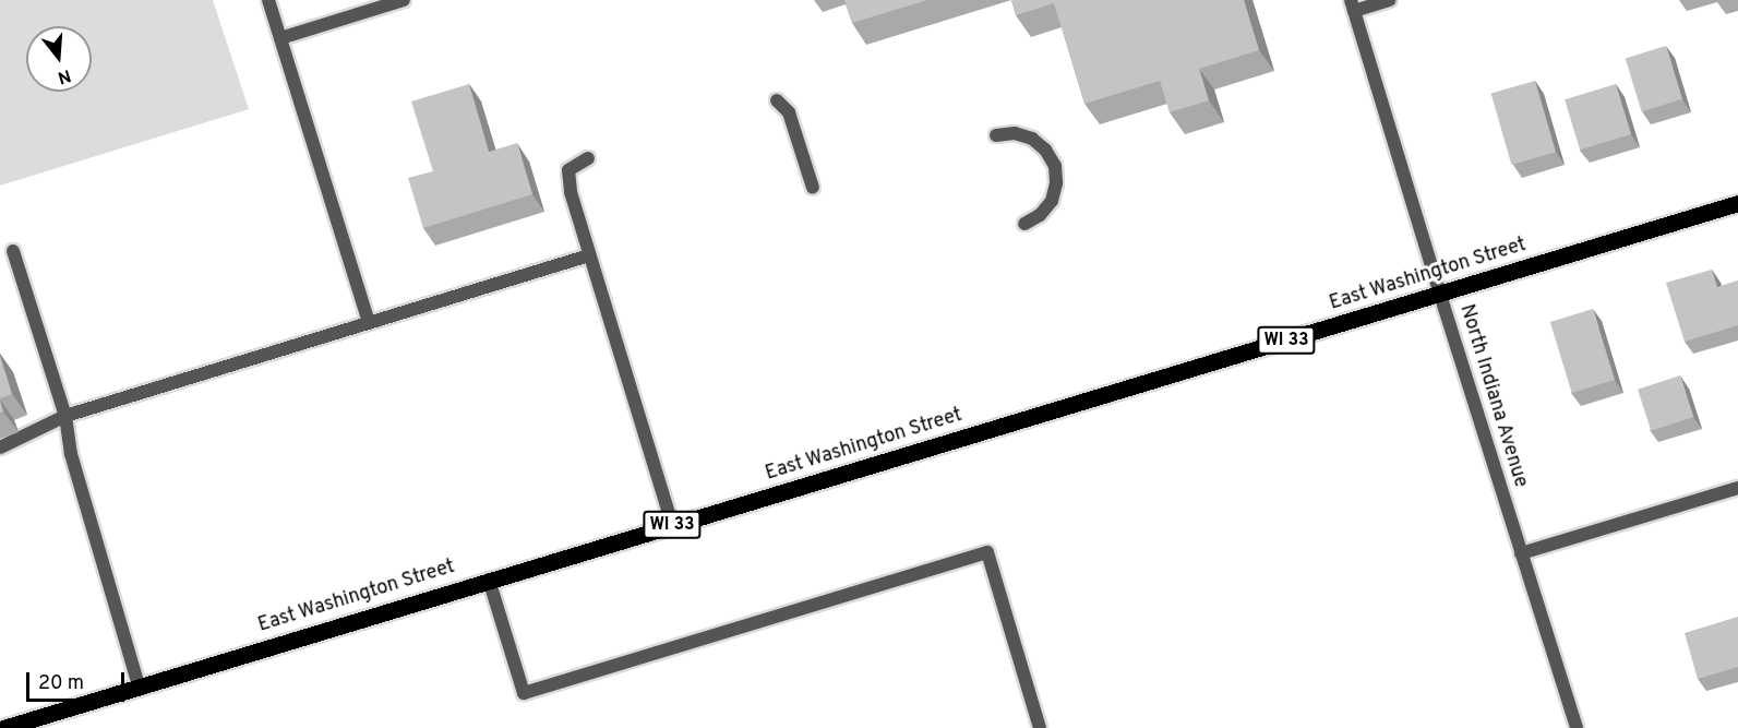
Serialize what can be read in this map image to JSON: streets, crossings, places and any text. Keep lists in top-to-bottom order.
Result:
{
  "streets": {
    "main road": ["East Washington Street", "WI 33"],
    "street": ["North Indiana Avenue"]
  },
  "crossings": [
    ["East Washington Street", "North Indiana Avenue"]
  ],
  "scale_bar": "20 m",
  "north": "bottom"
}
